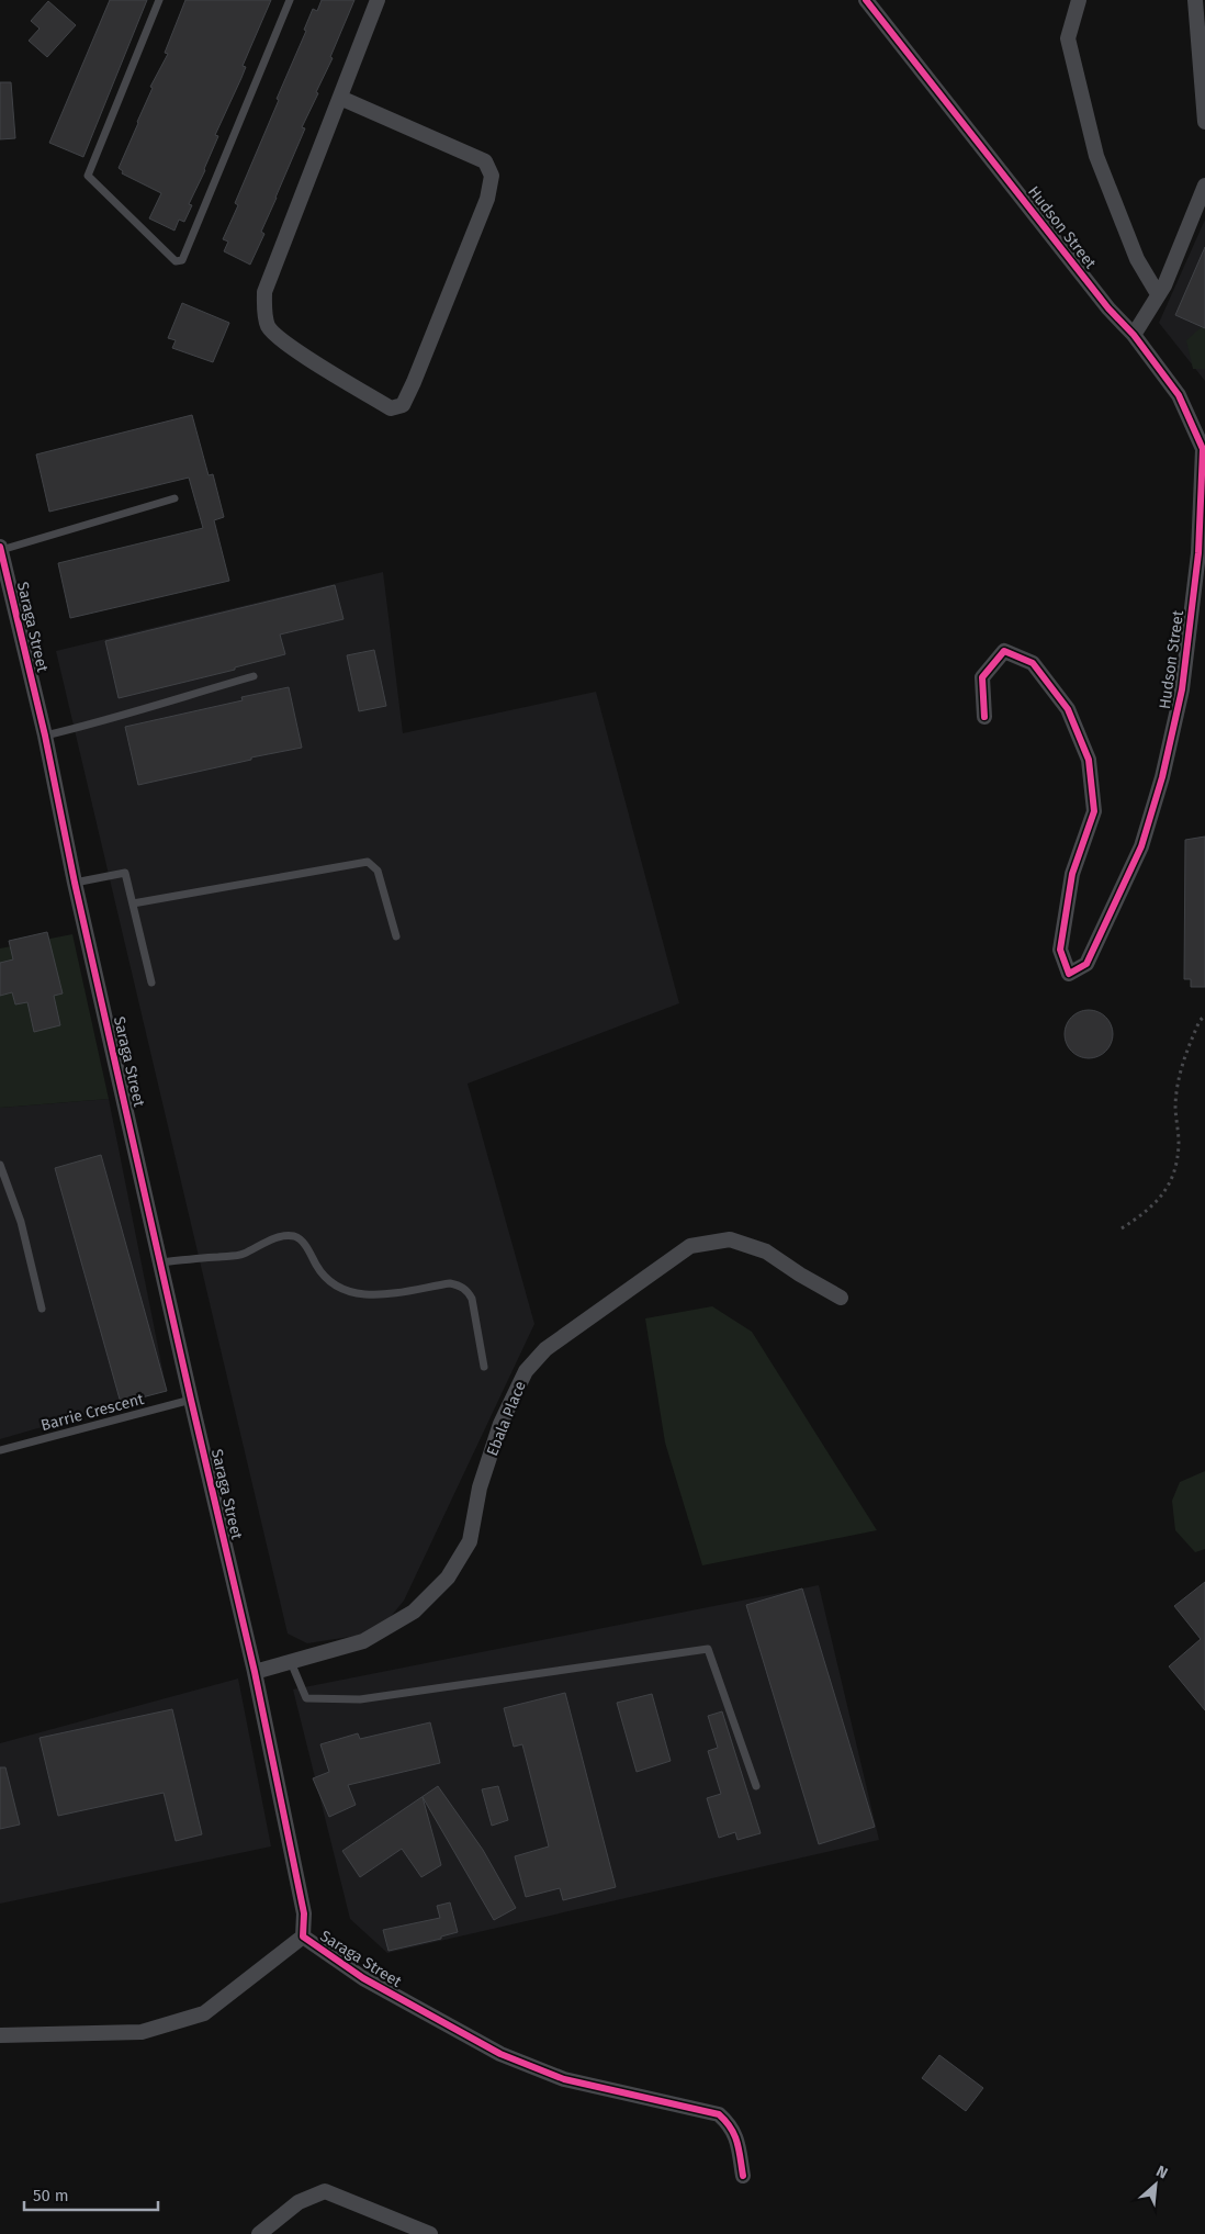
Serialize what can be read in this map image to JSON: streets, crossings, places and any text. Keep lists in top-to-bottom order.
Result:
{
  "streets": {
    "street": ["Hudson Street", "Saraga Street", "Ebala Place"],
    "lane": ["Barrie Crescent"]
  },
  "crossings": [
    ["Saraga Street", "Barrie Crescent"],
    ["Saraga Street", "Ebala Place"]
  ],
  "scale_bar": "50 m",
  "north": "top right"
}
